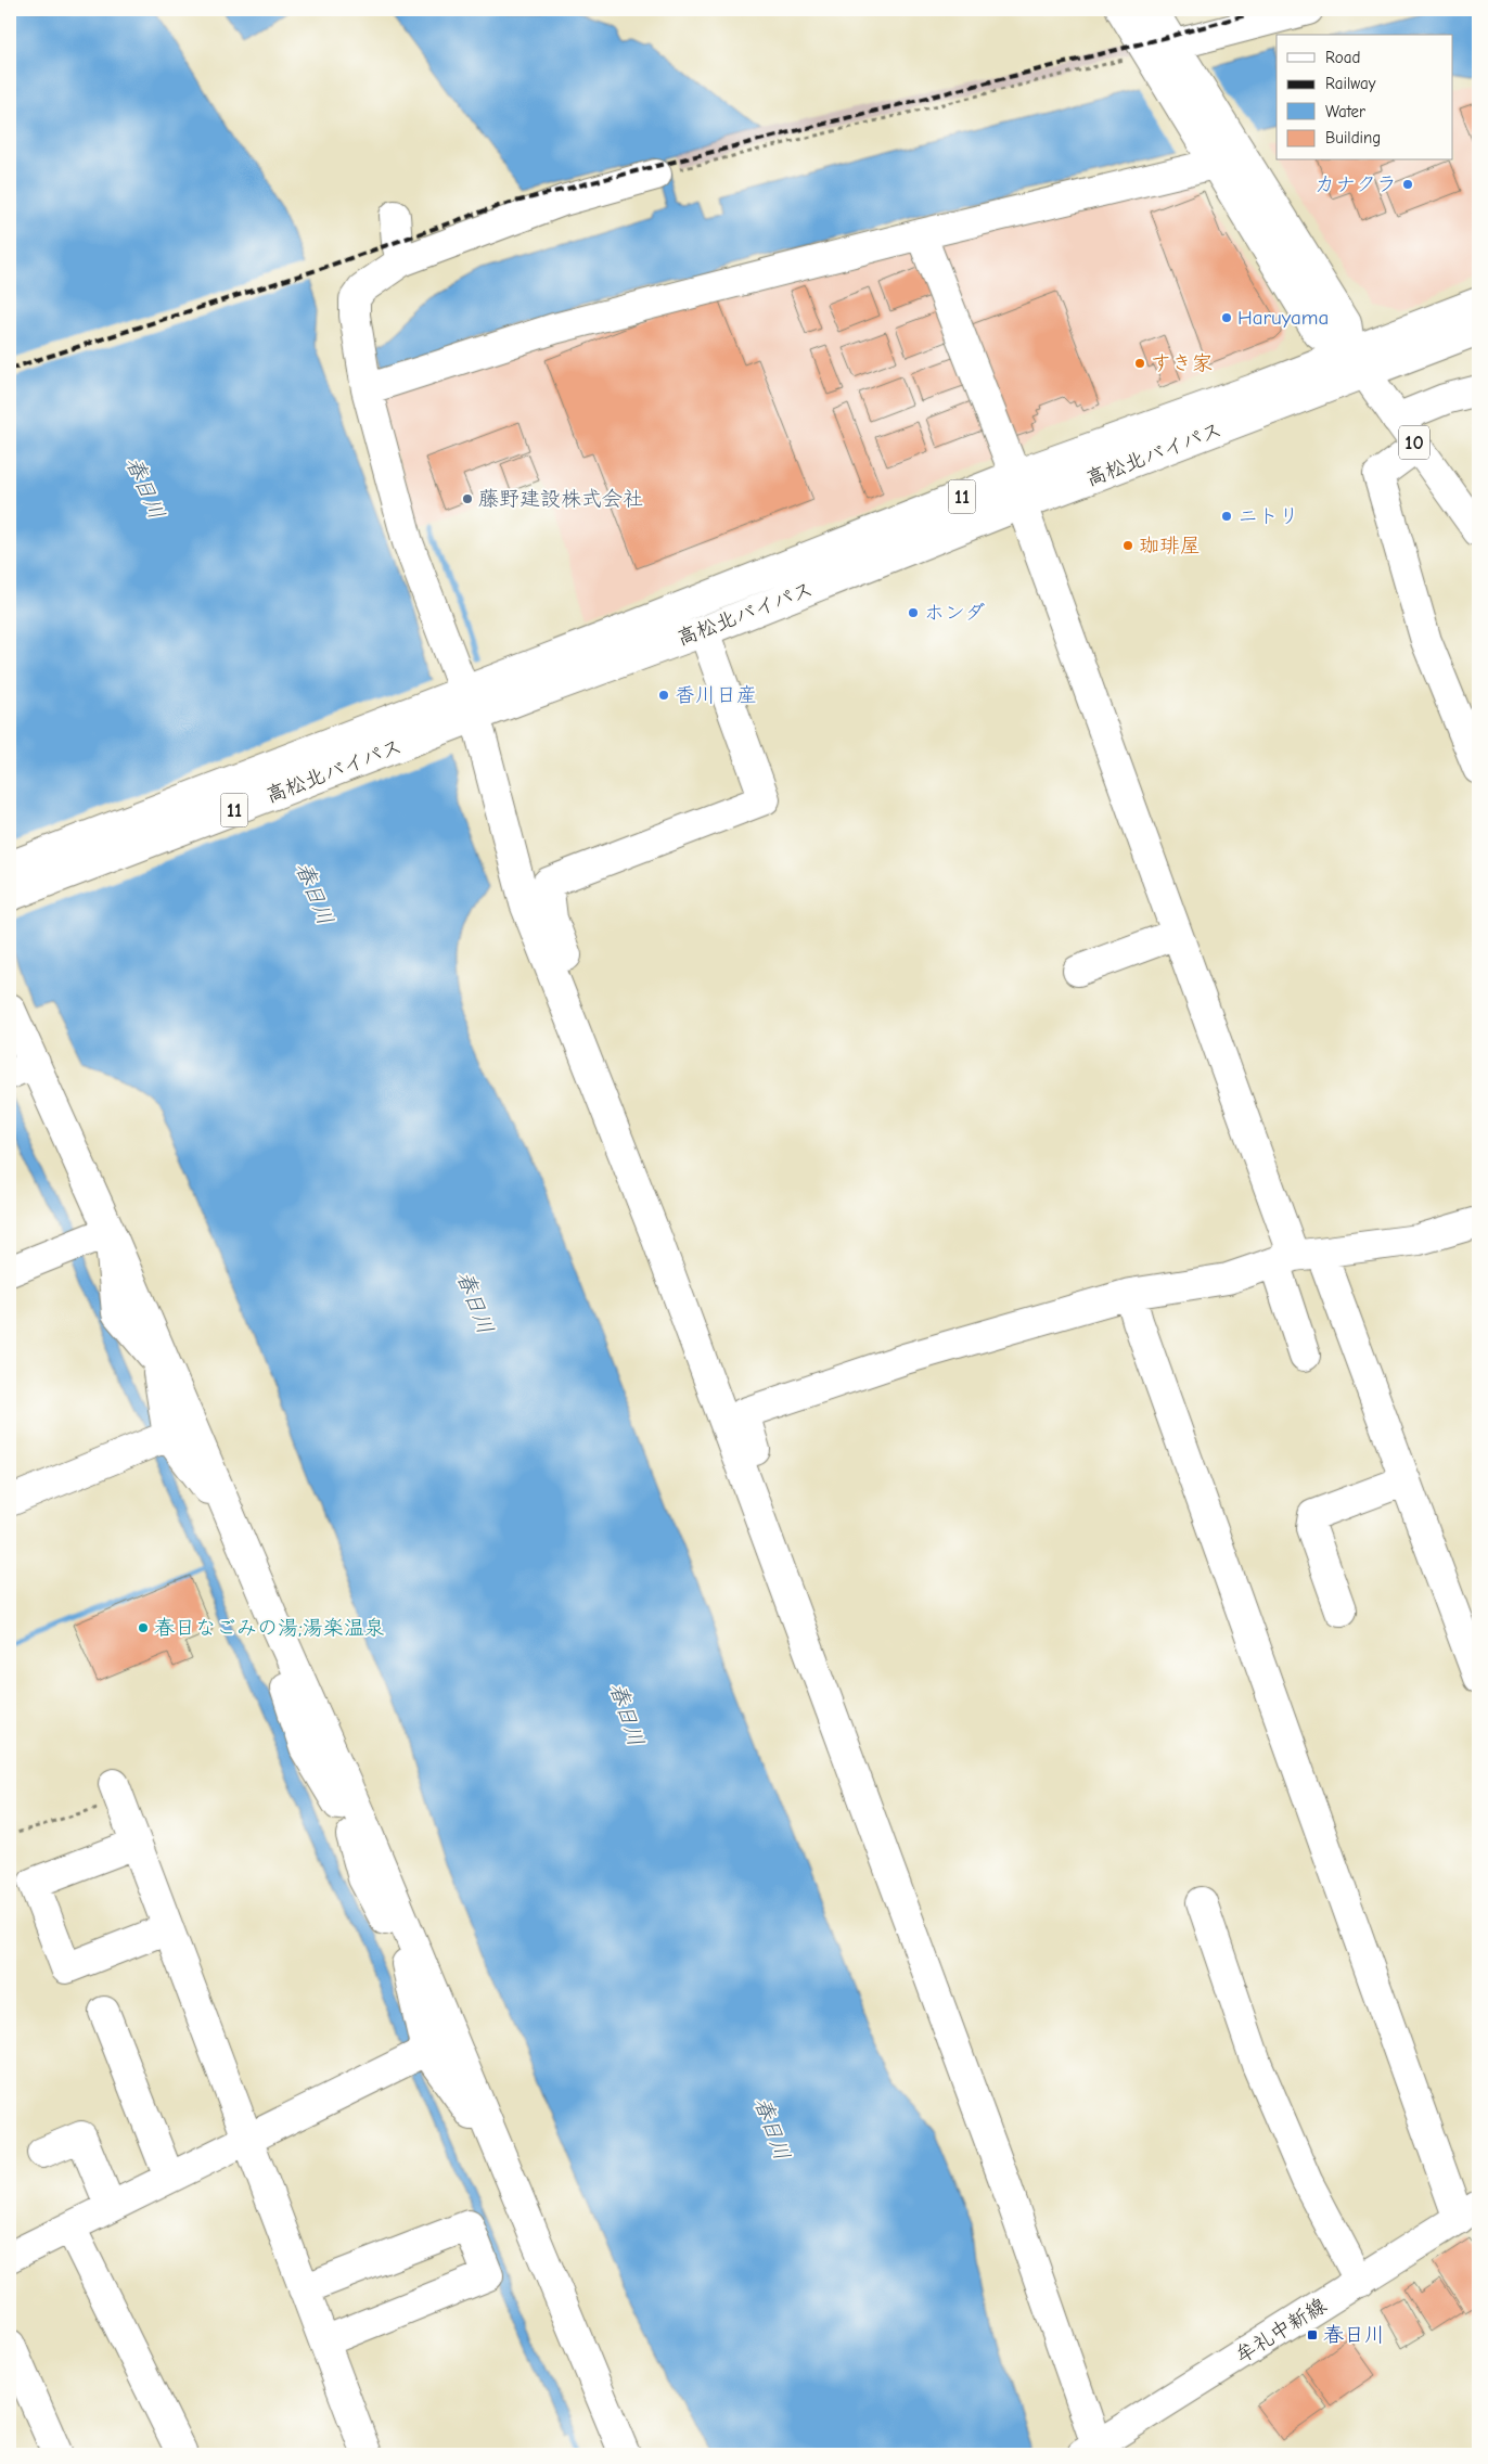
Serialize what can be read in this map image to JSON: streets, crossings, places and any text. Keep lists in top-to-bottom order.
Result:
{
  "streets": {
    "main road": [
      "10",
      "高松北バイパス",
      "11",
      "牟礼中新線"
    ]
  },
  "crossings": [
    ["10", "高松北バイパス"]
  ],
  "water": ["春日川"],
  "places": {
    "other": [
      "カナクラ",
      "Haruyama",
      "すき家",
      "藤野建設株式会社",
      "ニトリ",
      "珈琲屋",
      "ホンダ",
      "香川日産",
      "春日なごみの湯;湯楽温泉"
    ],
    "transit": ["春日川"]
  },
  "legend": [
    "Road",
    "Railway",
    "Water",
    "Building"
  ]
}
